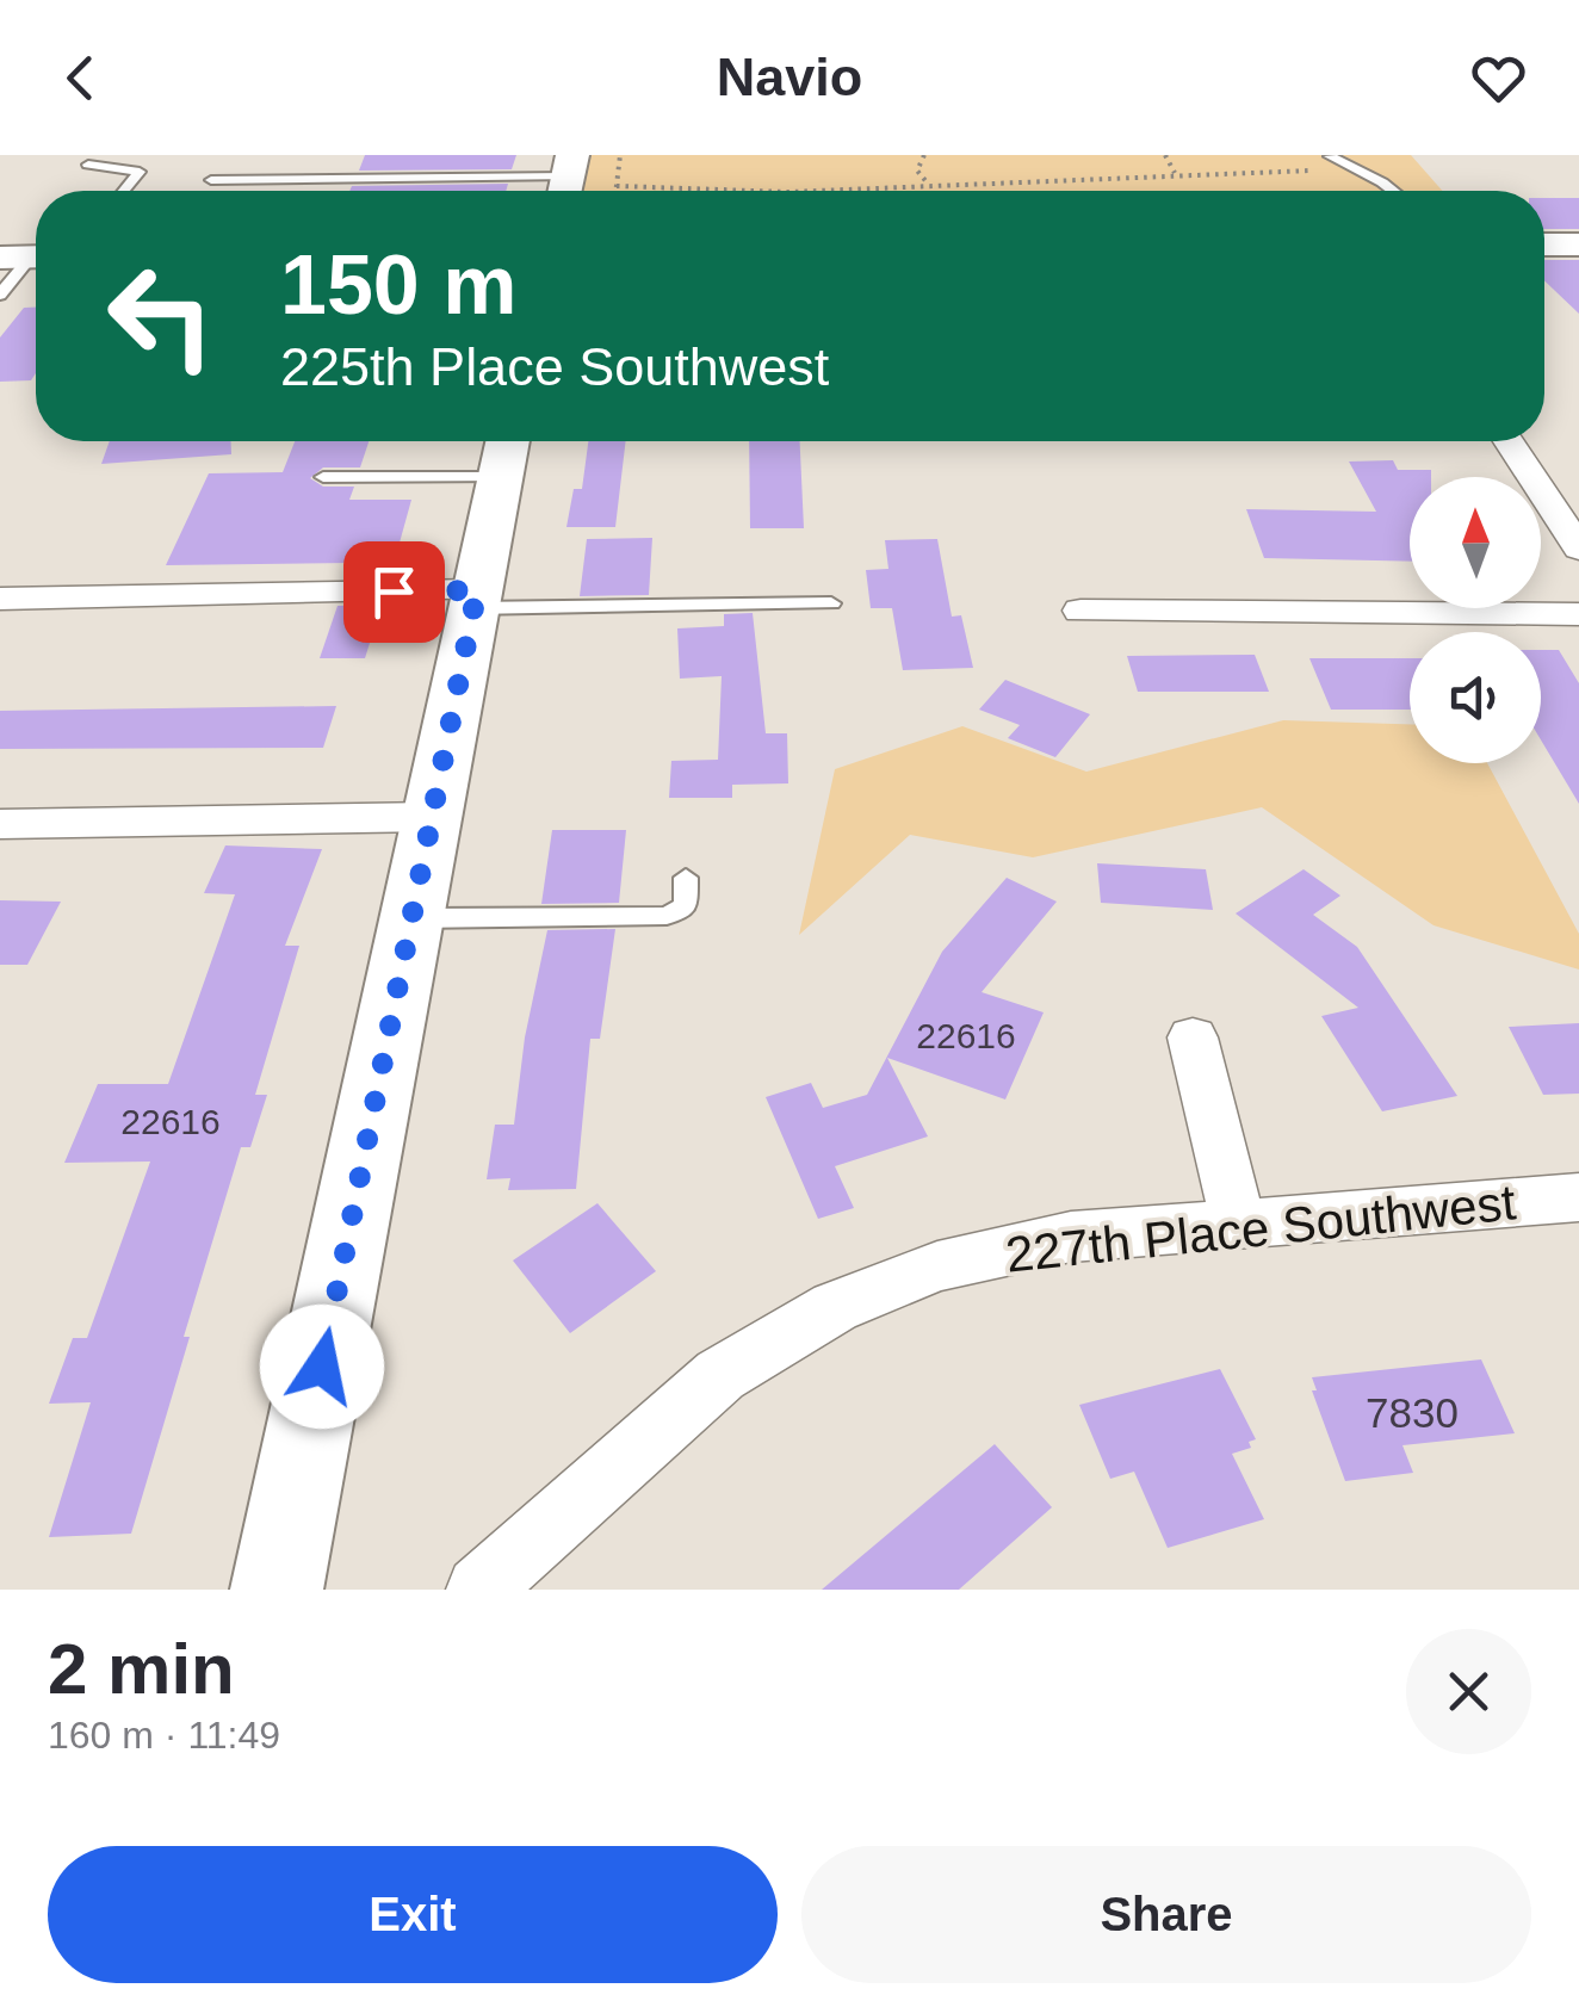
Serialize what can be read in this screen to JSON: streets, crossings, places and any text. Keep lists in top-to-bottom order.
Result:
{
  "streets": {
    "street": ["227th Place Southwest"]
  },
  "house_numbers": ["22616", "22616", "7830"],
  "north": "top",
  "page": {
    "header": "Navio",
    "turn": ["150 m", "225th Place Southwest"],
    "heading": ["2 min", "160 m · 11:49"],
    "buttons": ["Exit", "Share"]
  }
}
